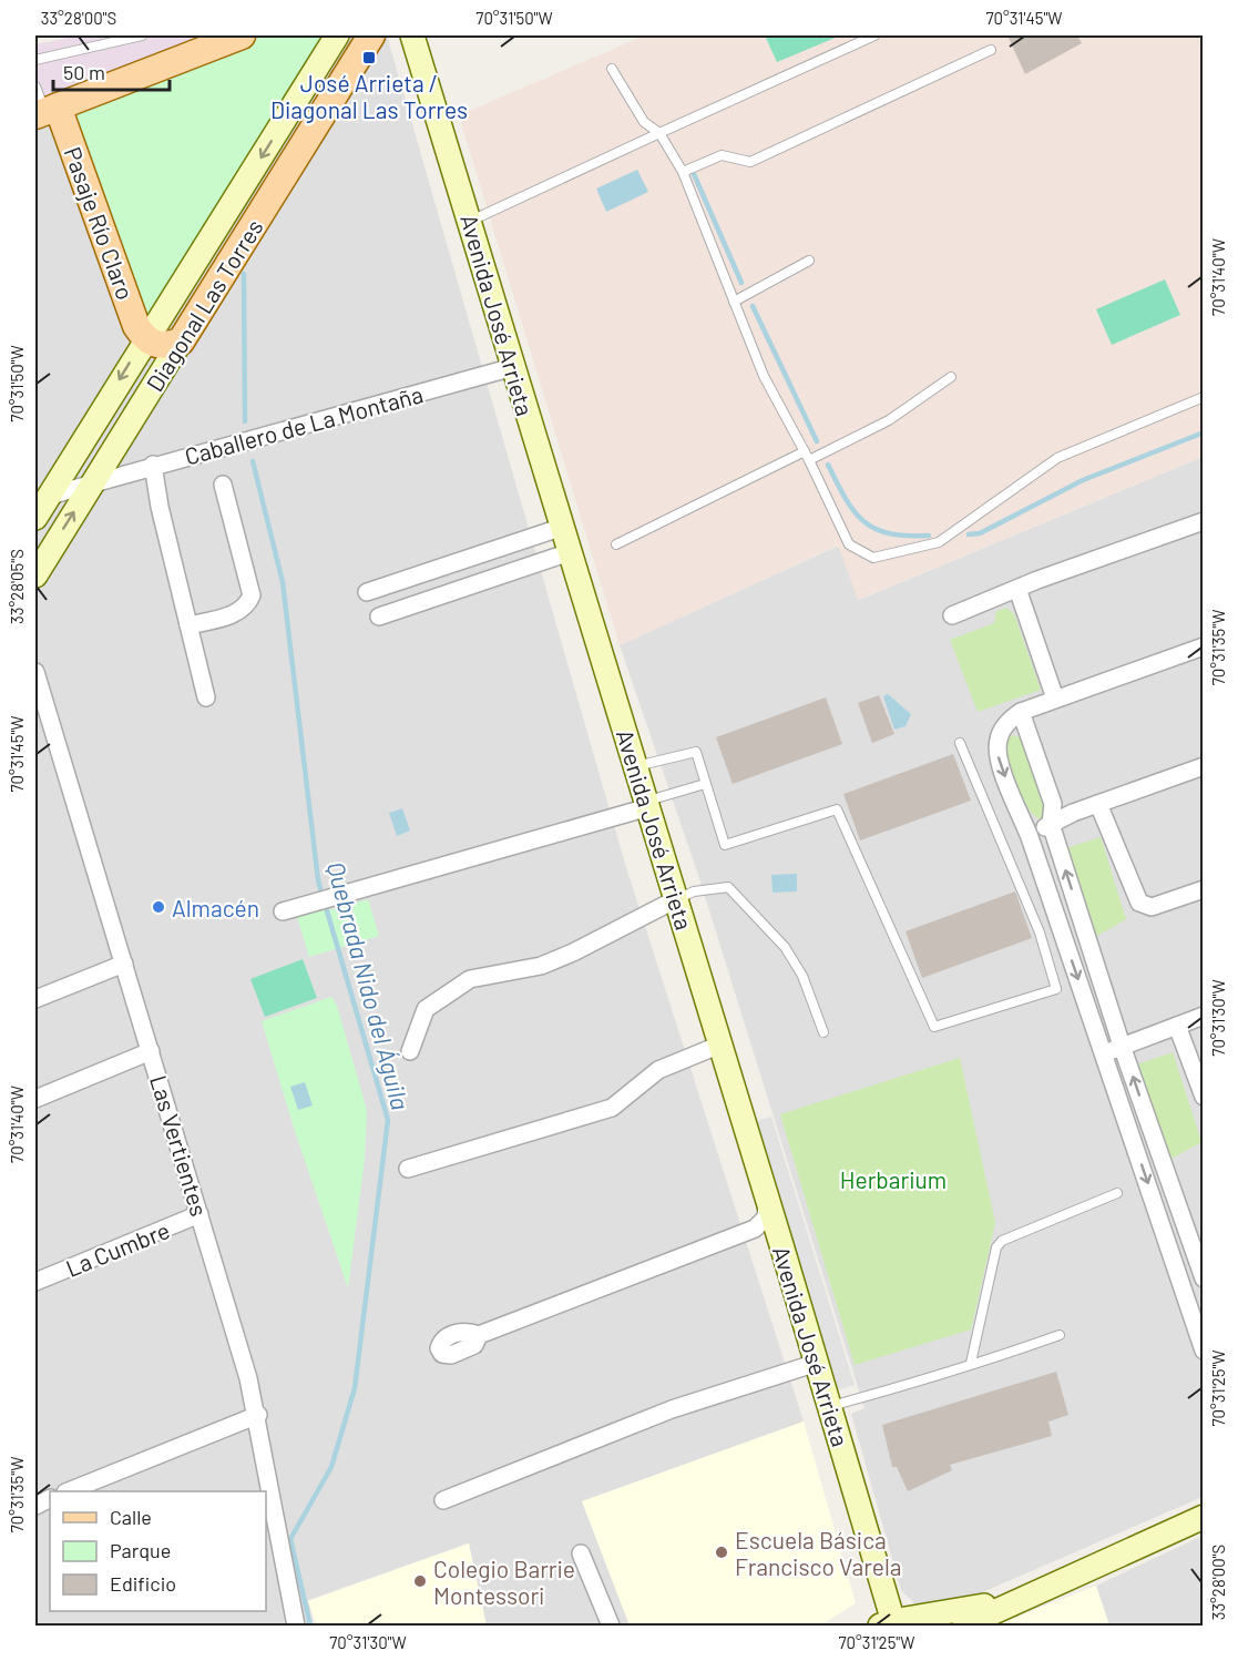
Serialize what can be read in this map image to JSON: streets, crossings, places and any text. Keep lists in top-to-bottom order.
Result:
{
  "streets": {
    "main road": ["Pasaje Río Claro", "Diagonal Las Torres"],
    "street": [
      "Avenida José Arrieta",
      "Caballero de La Montaña",
      "Las Vertientes",
      "La Cumbre"
    ]
  },
  "crossings": [
    ["Pasaje Río Claro", "Diagonal Las Torres"],
    ["Diagonal Las Torres", "Caballero de La Montaña"],
    ["Avenida José Arrieta", "Caballero de La Montaña"],
    ["Las Vertientes", "La Cumbre"]
  ],
  "water": ["Quebrada Nido del Águila"],
  "parks": ["Herbarium"],
  "places": {
    "transit": ["José Arrieta / Diagonal Las Torres"],
    "other": ["Almacén", "Escuela Básica Francisco Varela", "Colegio Barrie Montessori"]
  },
  "legend": ["Calle", "Parque", "Edificio"],
  "scale_bar": "50 m",
  "coordinates": [
    "33°28'00\"S",
    "70°31'50\"W",
    "70°31'45\"W",
    "70°31'40\"W",
    "33°28'05\"S",
    "70°31'35\"W",
    "70°31'30\"W",
    "70°31'25\"W"
  ]
}
